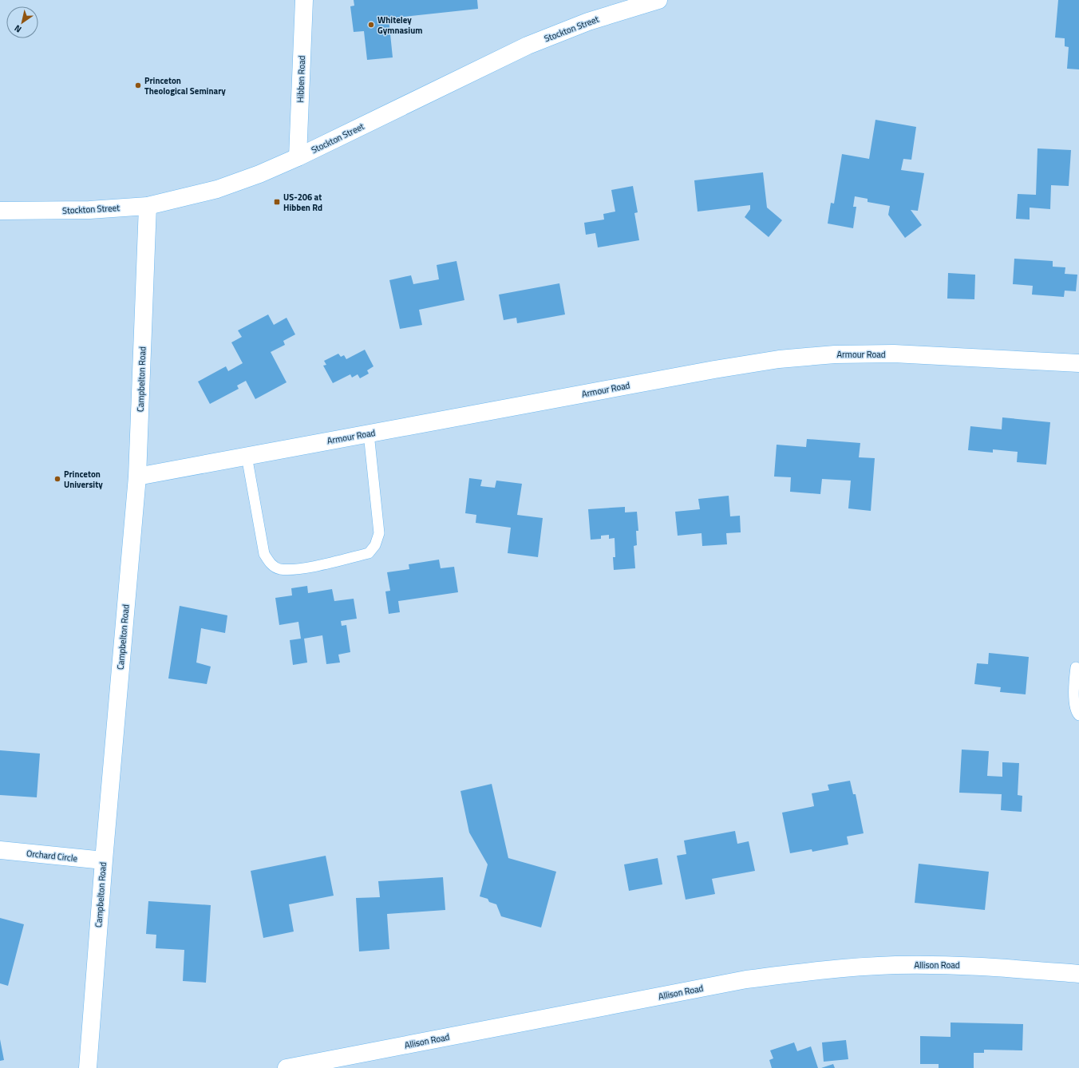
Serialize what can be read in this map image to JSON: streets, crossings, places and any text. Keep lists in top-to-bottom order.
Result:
{
  "streets": {
    "main road": [
      "Stockton Street",
      "Hibben Road",
      "Armour Road",
      "Campbelton Road",
      "Orchard Circle",
      "Allison Road"
    ]
  },
  "crossings": [
    ["Stockton Street", "Hibben Road"],
    ["Stockton Street", "Campbelton Road"],
    ["Armour Road", "Campbelton Road"],
    ["Campbelton Road", "Orchard Circle"]
  ],
  "places": {
    "other": ["Whiteley Gymnasium", "Princeton Theological Seminary", "Princeton University"],
    "transit": ["US-206 at Hibben Rd"]
  },
  "north": "bottom left"
}
